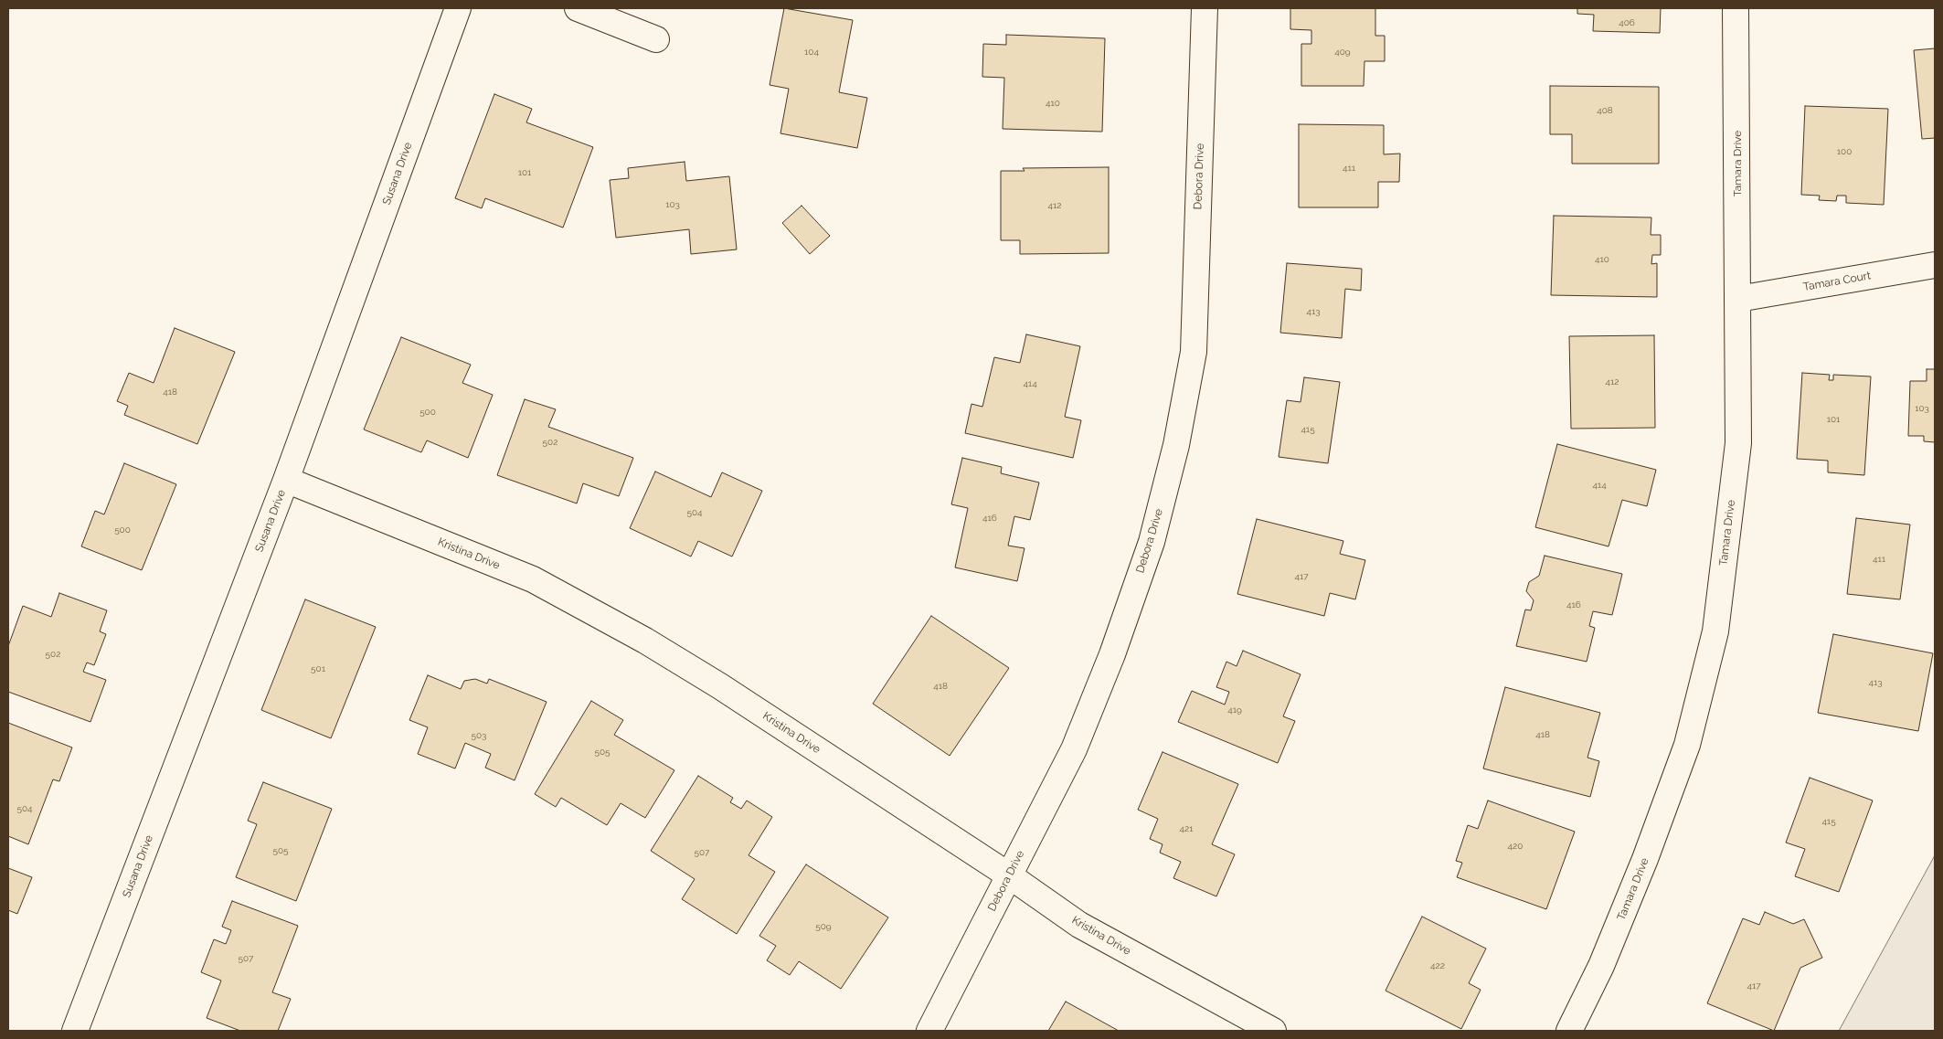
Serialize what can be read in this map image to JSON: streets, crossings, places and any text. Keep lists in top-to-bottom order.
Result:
{
  "streets": {
    "street": [
      "Tamara Drive",
      "Susana Drive",
      "Debora Drive",
      "Tamara Court",
      "Kristina Drive"
    ]
  },
  "crossings": [
    ["Tamara Drive", "Tamara Court"],
    ["Susana Drive", "Kristina Drive"],
    ["Debora Drive", "Kristina Drive"]
  ],
  "house_numbers": [
    "406",
    "104",
    "409",
    "410",
    "408",
    "100",
    "411",
    "101",
    "103",
    "412",
    "410",
    "413",
    "412",
    "414",
    "418",
    "103",
    "500",
    "101",
    "415",
    "502",
    "414",
    "504",
    "416",
    "500",
    "411",
    "417",
    "416",
    "502",
    "501",
    "413",
    "418",
    "419",
    "418",
    "503",
    "505",
    "504",
    "415",
    "421",
    "420",
    "505",
    "507",
    "509",
    "507",
    "422",
    "417"
  ]
}
